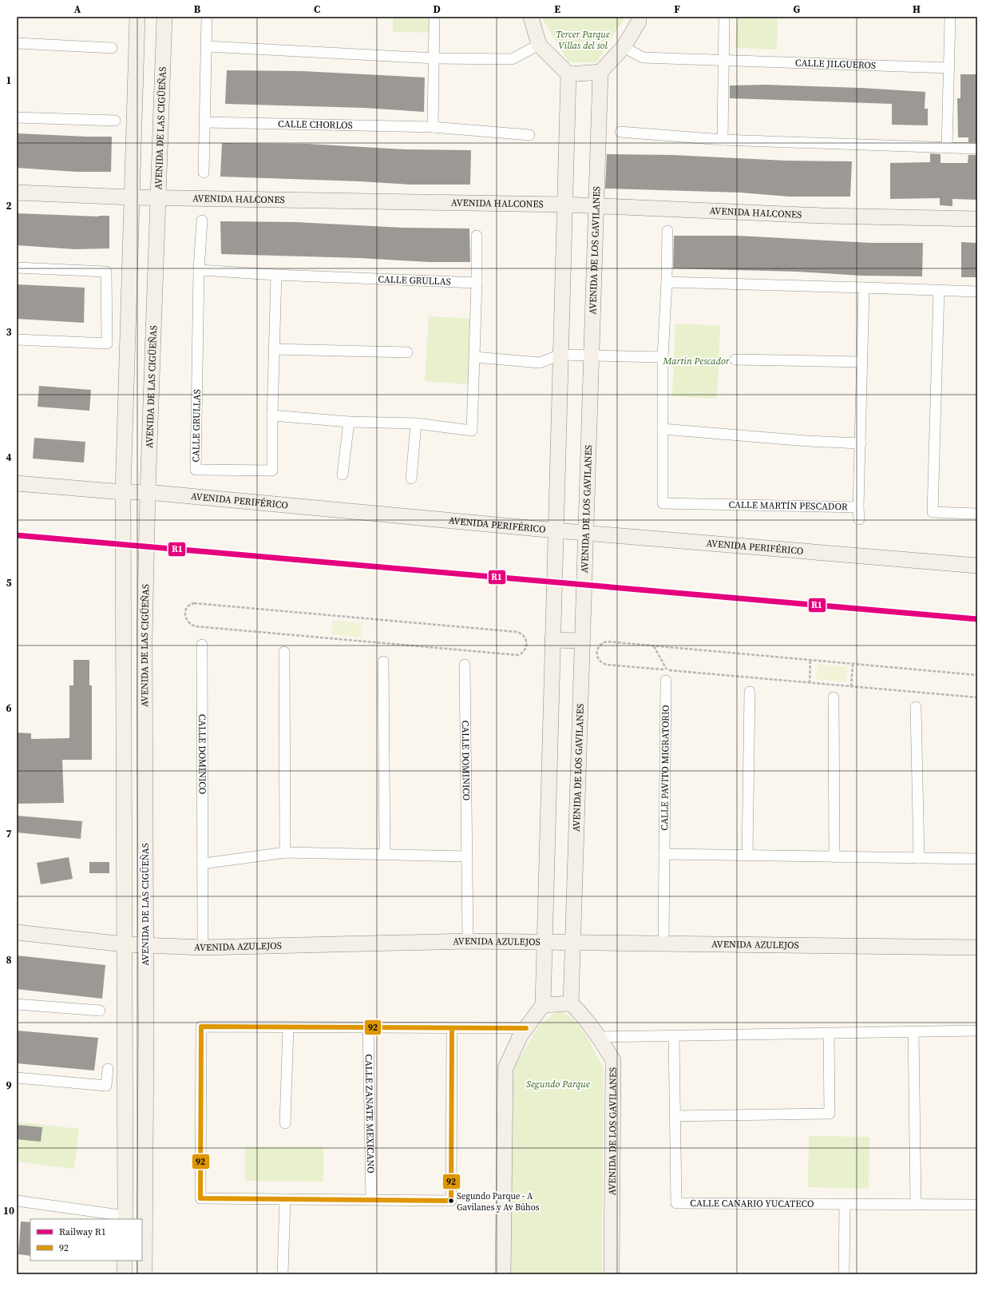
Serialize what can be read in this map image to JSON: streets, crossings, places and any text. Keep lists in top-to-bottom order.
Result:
{
  "streets": {
    "main road": [
      "AVENIDA DE LAS CIGÜEÑAS",
      "AVENIDA HALCONES",
      "AVENIDA DE LOS GAVILANES",
      "AVENIDA PERIFÉRICO",
      "AVENIDA AZULEJOS"
    ],
    "street": [
      "CALLE JILGUEROS",
      "CALLE CHORLOS",
      "CALLE GRULLAS",
      "CALLE MARTÍN PESCADOR",
      "CALLE DOMINICO",
      "CALLE PAVITO MIGRATORIO",
      "CALLE ZANATE MEXICANO",
      "CALLE CANARIO YUCATECO"
    ]
  },
  "crossings": [
    ["AVENIDA DE LAS CIGÜEÑAS", "AVENIDA HALCONES"],
    ["AVENIDA DE LAS CIGÜEÑAS", "AVENIDA PERIFÉRICO"],
    ["AVENIDA DE LAS CIGÜEÑAS", "AVENIDA AZULEJOS"],
    ["AVENIDA HALCONES", "AVENIDA DE LOS GAVILANES"],
    ["AVENIDA DE LOS GAVILANES", "AVENIDA PERIFÉRICO"],
    ["AVENIDA DE LOS GAVILANES", "AVENIDA AZULEJOS"],
    ["CALLE DOMINICO", "AVENIDA AZULEJOS"],
    ["CALLE PAVITO MIGRATORIO", "AVENIDA AZULEJOS"]
  ],
  "parks": ["Tercer Parque Villas del sol", "Martin Pescador", "Segundo Parque"],
  "places": ["Segundo Parque - A Gavilanes y Av Búhos"],
  "lines": ["rail line R1", "transit line 92"],
  "legend": ["Railway R1", "92"],
  "grid": {
    "columns": [
      "A",
      "B",
      "C",
      "D",
      "E",
      "F",
      "G",
      "H"
    ],
    "rows": [
      "1",
      "2",
      "3",
      "4",
      "5",
      "6",
      "7",
      "8",
      "9",
      "10"
    ]
  }
}
